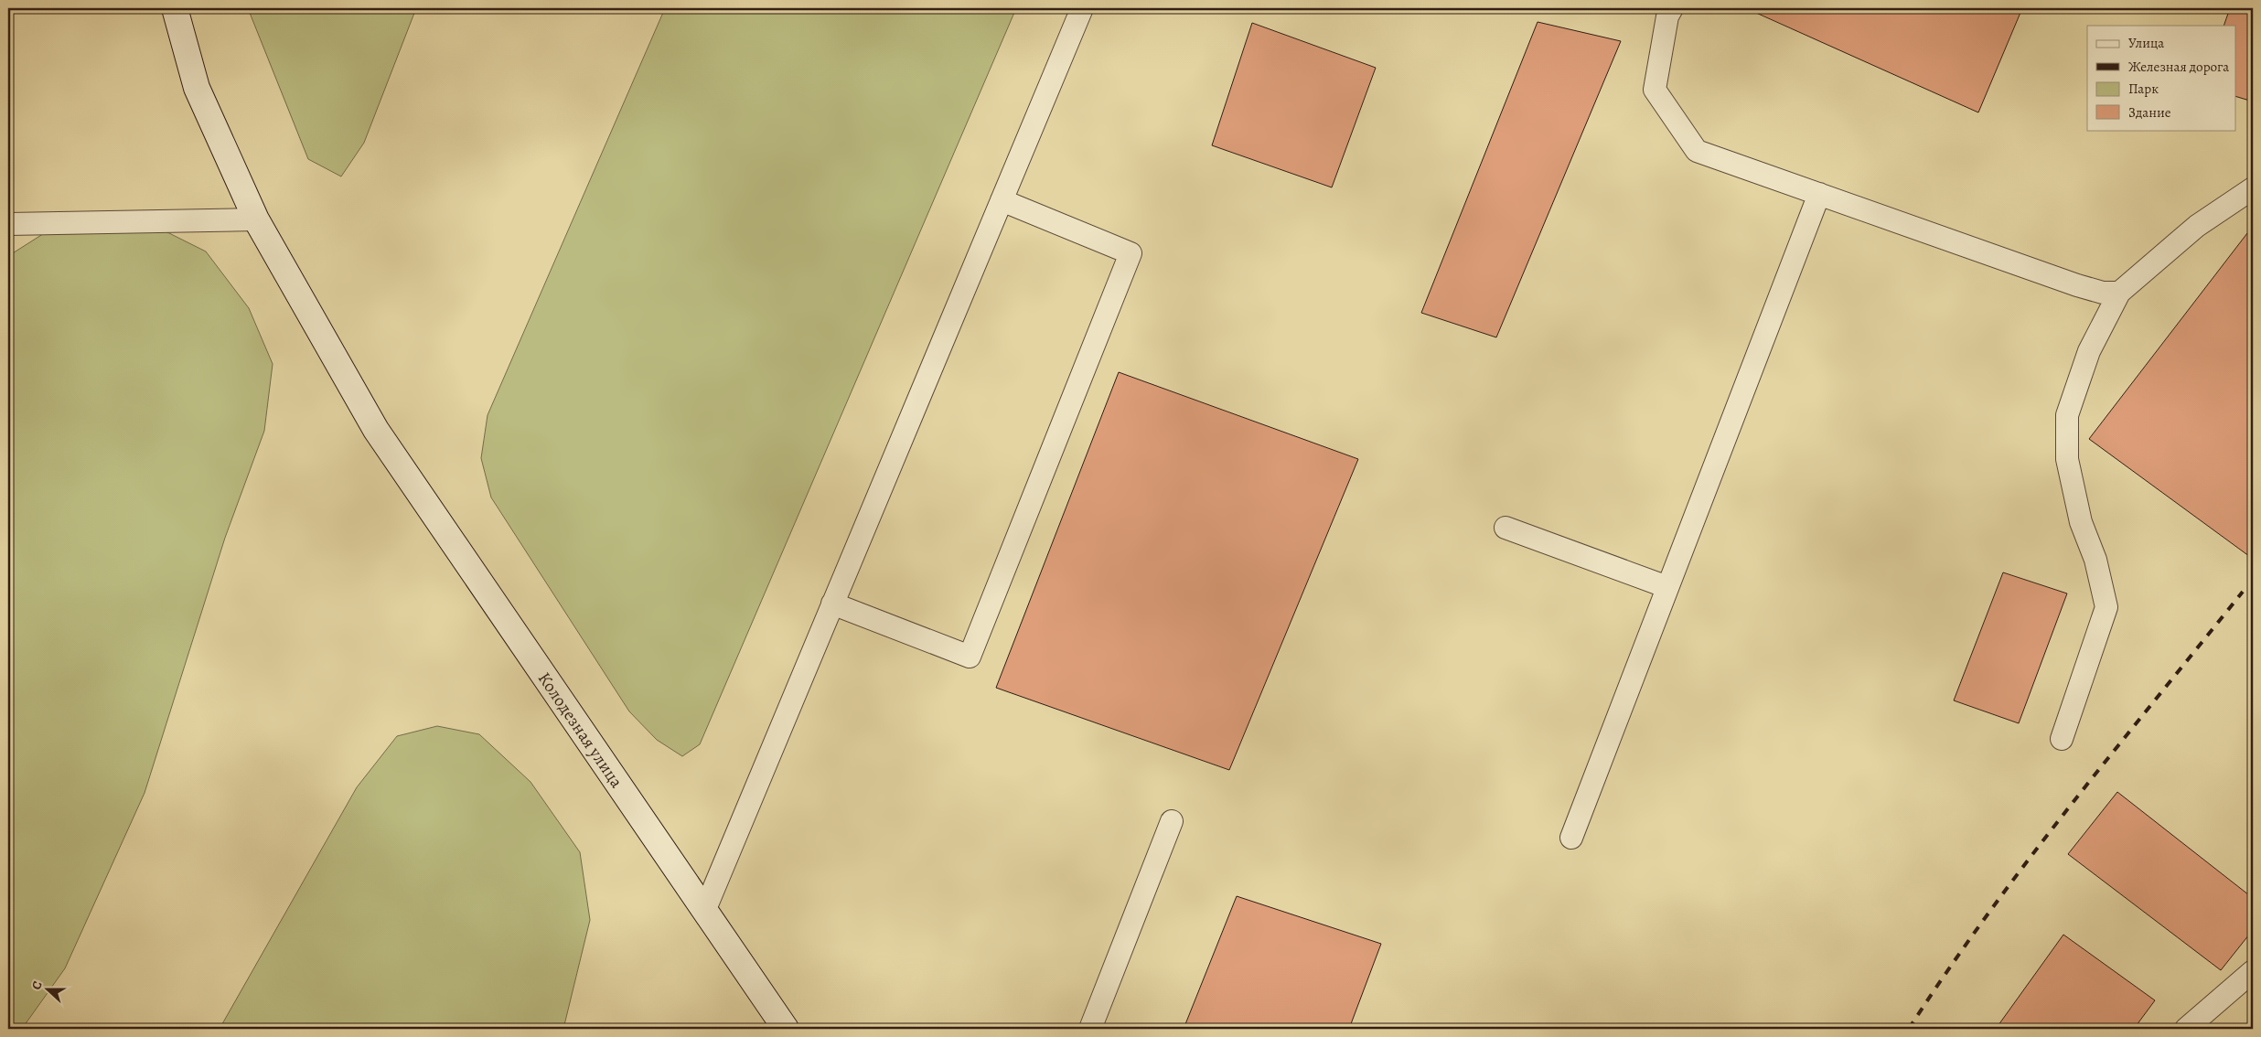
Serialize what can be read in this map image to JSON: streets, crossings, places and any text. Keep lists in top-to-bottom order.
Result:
{
  "streets": {
    "main road": ["Колодезная улица"]
  },
  "legend": [
    "Улица",
    "Железная дорога",
    "Парк",
    "Здание"
  ],
  "north": "left"
}
